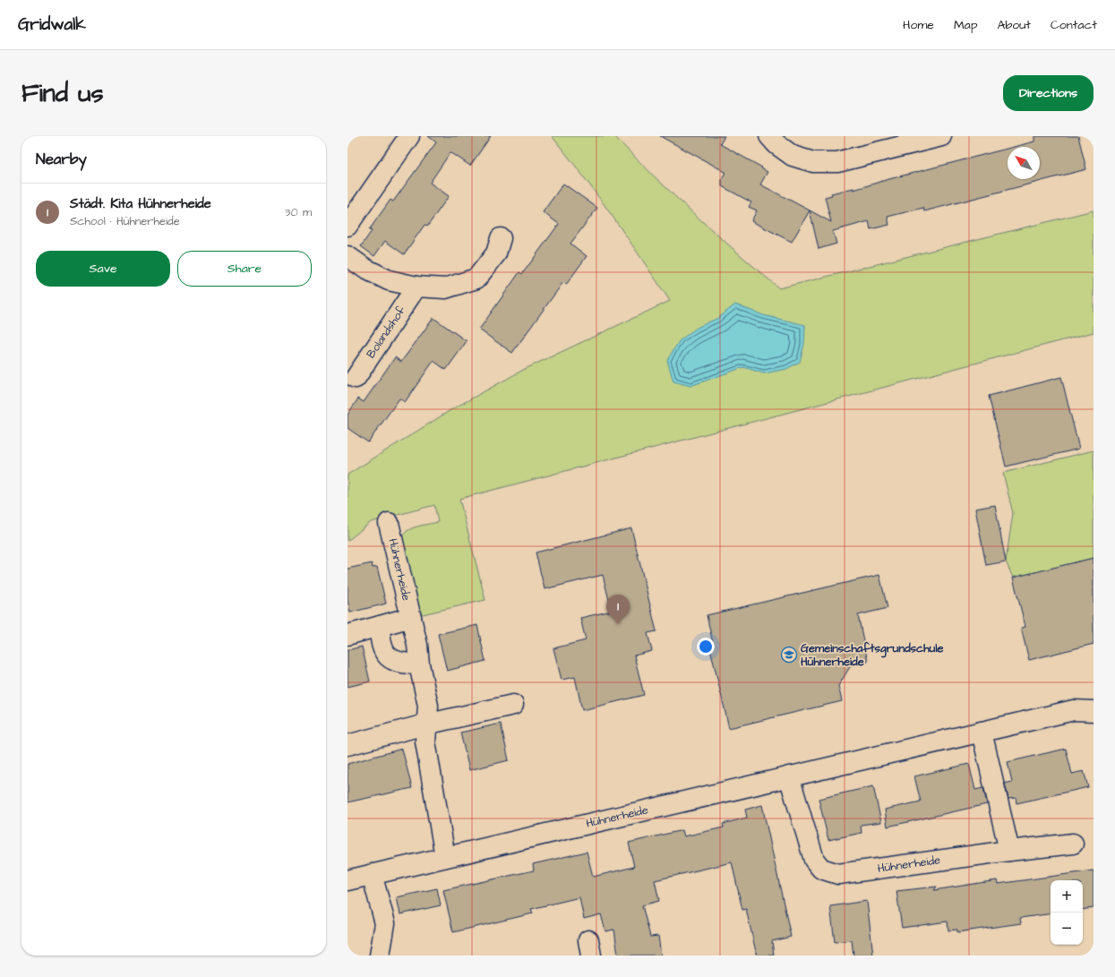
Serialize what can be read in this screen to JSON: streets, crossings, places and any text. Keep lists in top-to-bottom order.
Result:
{
  "streets": {
    "street": ["Bolandshof", "Hühnerheide"]
  },
  "places": {
    "school or university": ["Gemeinschaftsgrundschule Hühnerheide"]
  },
  "north": "top left",
  "page": {
    "header": "Gridwalk",
    "nav": [
      "Home",
      "Map",
      "About",
      "Contact"
    ],
    "buttons": [
      "Directions",
      ["Save", "Share"]
    ],
    "title": "Find us",
    "heading": "Nearby",
    "list": [
      {
        "mark": "1",
        "name": "Städt. Kita Hühnerheide",
        "note": "School · Hühnerheide",
        "value": "30 m"
      }
    ],
    "pins": "1",
    "map_buttons": ["+", "−"]
  }
}
